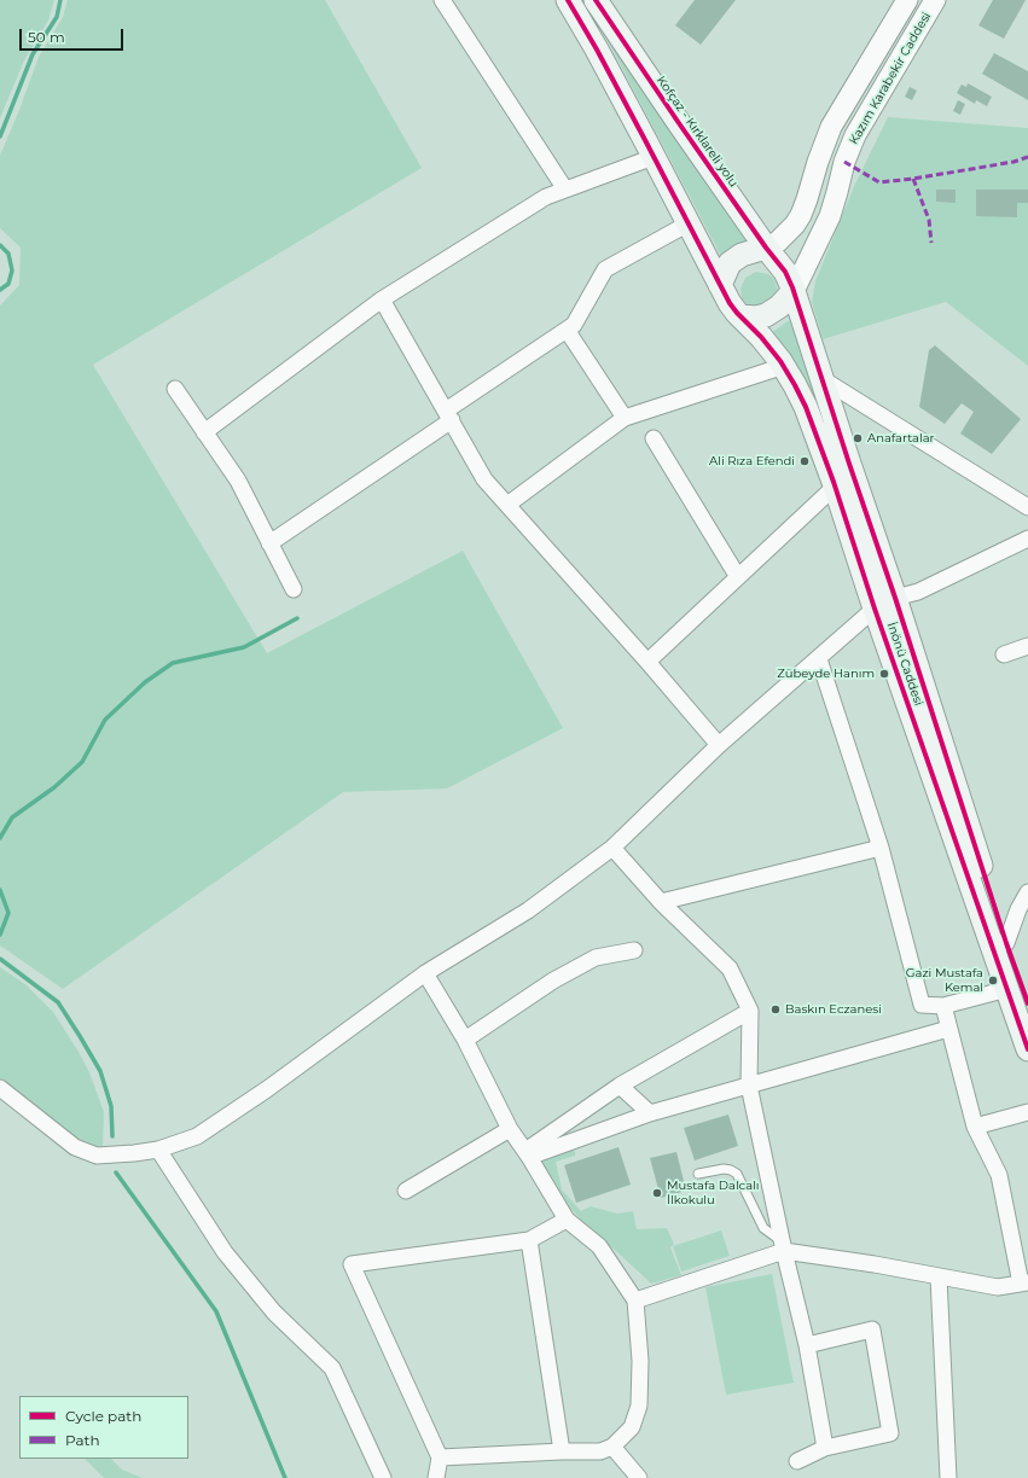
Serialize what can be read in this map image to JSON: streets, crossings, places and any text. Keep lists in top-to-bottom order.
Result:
{
  "streets": {
    "main road": ["Kofçaz - Kırklareli yolu", "İnönü Caddesi"],
    "street": ["Kazım Karabekir Caddesi"]
  },
  "crossings": [
    ["Kazım Karabekir Caddesi", "Kofçaz - Kırklareli yolu"],
    ["Kazım Karabekir Caddesi", "İnönü Caddesi"],
    ["Kofçaz - Kırklareli yolu", "İnönü Caddesi"]
  ],
  "places": [
    "Anafartalar",
    "Ali Rıza Efendi",
    "Zübeyde Hanım",
    "Gazi Mustafa Kemal",
    "Baskın Eczanesi",
    "Mustafa Dalcalı İlkokulu"
  ],
  "legend": ["Cycle path", "Path"],
  "scale_bar": "50 m"
}
